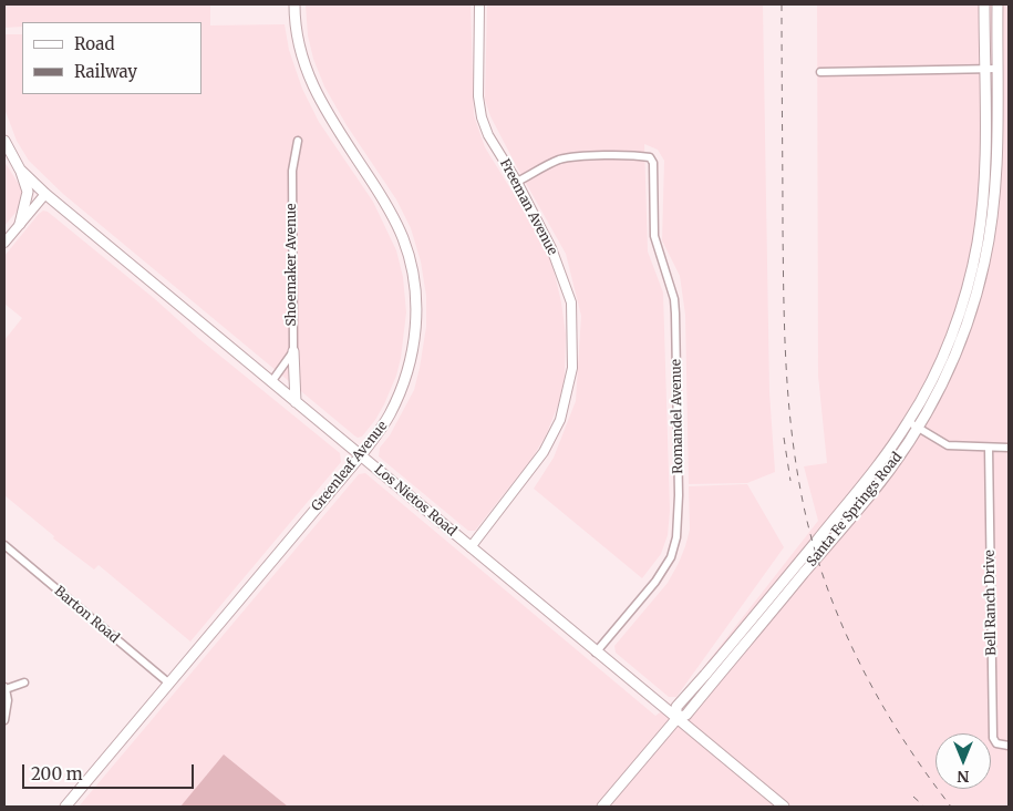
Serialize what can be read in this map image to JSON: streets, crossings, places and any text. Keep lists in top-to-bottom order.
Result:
{
  "streets": {
    "main road": ["Greenleaf Avenue", "Los Nietos Road", "Santa Fe Springs Road"],
    "street": [
      "Freeman Avenue",
      "Shoemaker Avenue",
      "Romandel Avenue",
      "Bell Ranch Drive",
      "Barton Road"
    ]
  },
  "crossings": [
    ["Freeman Avenue", "Romandel Avenue"],
    ["Freeman Avenue", "Los Nietos Road"],
    ["Romandel Avenue", "Los Nietos Road"],
    ["Greenleaf Avenue", "Los Nietos Road"],
    ["Greenleaf Avenue", "Barton Road"],
    ["Los Nietos Road", "Santa Fe Springs Road"]
  ],
  "legend": ["Road", "Railway"],
  "scale_bar": "200 m",
  "north": "bottom"
}
